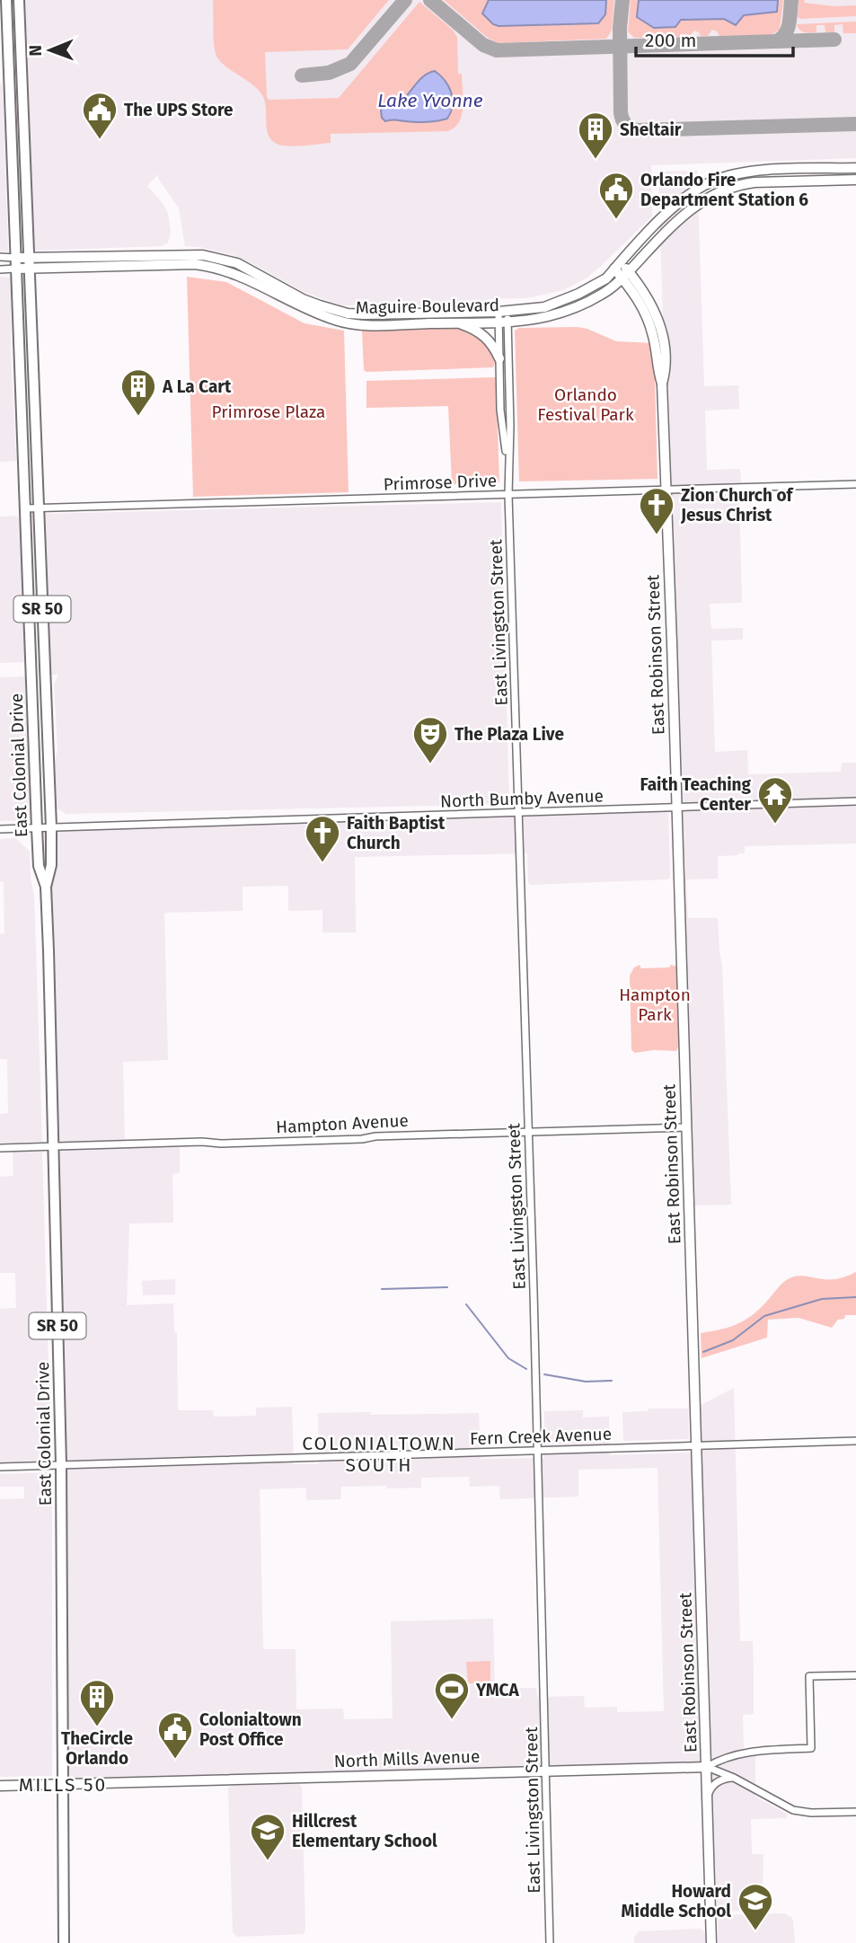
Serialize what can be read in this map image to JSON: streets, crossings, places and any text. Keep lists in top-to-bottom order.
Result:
{
  "streets": {
    "highway": ["SR 50", "East Colonial Drive"],
    "main road": ["Maguire Boulevard", "East Robinson Street", "North Mills Avenue"],
    "street": [
      "Primrose Drive",
      "East Livingston Street",
      "North Bumby Avenue",
      "Hampton Avenue",
      "Fern Creek Avenue"
    ]
  },
  "crossings": [
    ["Maguire Boulevard", "East Livingston Street"],
    ["Maguire Boulevard", "East Robinson Street"],
    ["Maguire Boulevard", "East Colonial Drive"],
    ["Primrose Drive", "East Livingston Street"],
    ["Primrose Drive", "East Robinson Street"],
    ["Primrose Drive", "East Colonial Drive"],
    ["East Livingston Street", "North Bumby Avenue"],
    ["East Livingston Street", "Hampton Avenue"],
    ["East Livingston Street", "Fern Creek Avenue"],
    ["East Livingston Street", "North Mills Avenue"],
    ["East Robinson Street", "North Bumby Avenue"],
    ["East Robinson Street", "Hampton Avenue"],
    ["East Robinson Street", "Fern Creek Avenue"],
    ["East Robinson Street", "North Mills Avenue"],
    ["East Colonial Drive", "North Bumby Avenue"],
    ["East Colonial Drive", "Hampton Avenue"],
    ["East Colonial Drive", "Fern Creek Avenue"],
    ["East Colonial Drive", "North Mills Avenue"]
  ],
  "districts": ["COLONIALTOWN SOUTH", "MILLS 50"],
  "water": ["Lake Yvonne"],
  "parks": ["Orlando Festival Park", "Primrose Plaza", "Hampton Park"],
  "places": {
    "public building": ["The UPS Store", "Orlando Fire Department Station 6", "Colonialtown Post Office"],
    "building": ["Sheltair", "A La Cart", "TheCircle Orlando"],
    "church": ["Zion Church of Jesus Christ", "Faith Baptist Church"],
    "theatre": ["The Plaza Live"],
    "temple": ["Faith Teaching Center"],
    "sports": ["YMCA"],
    "school or university": ["Hillcrest Elementary School", "Howard Middle School"]
  },
  "scale_bar": "200 m",
  "north": "left"
}
